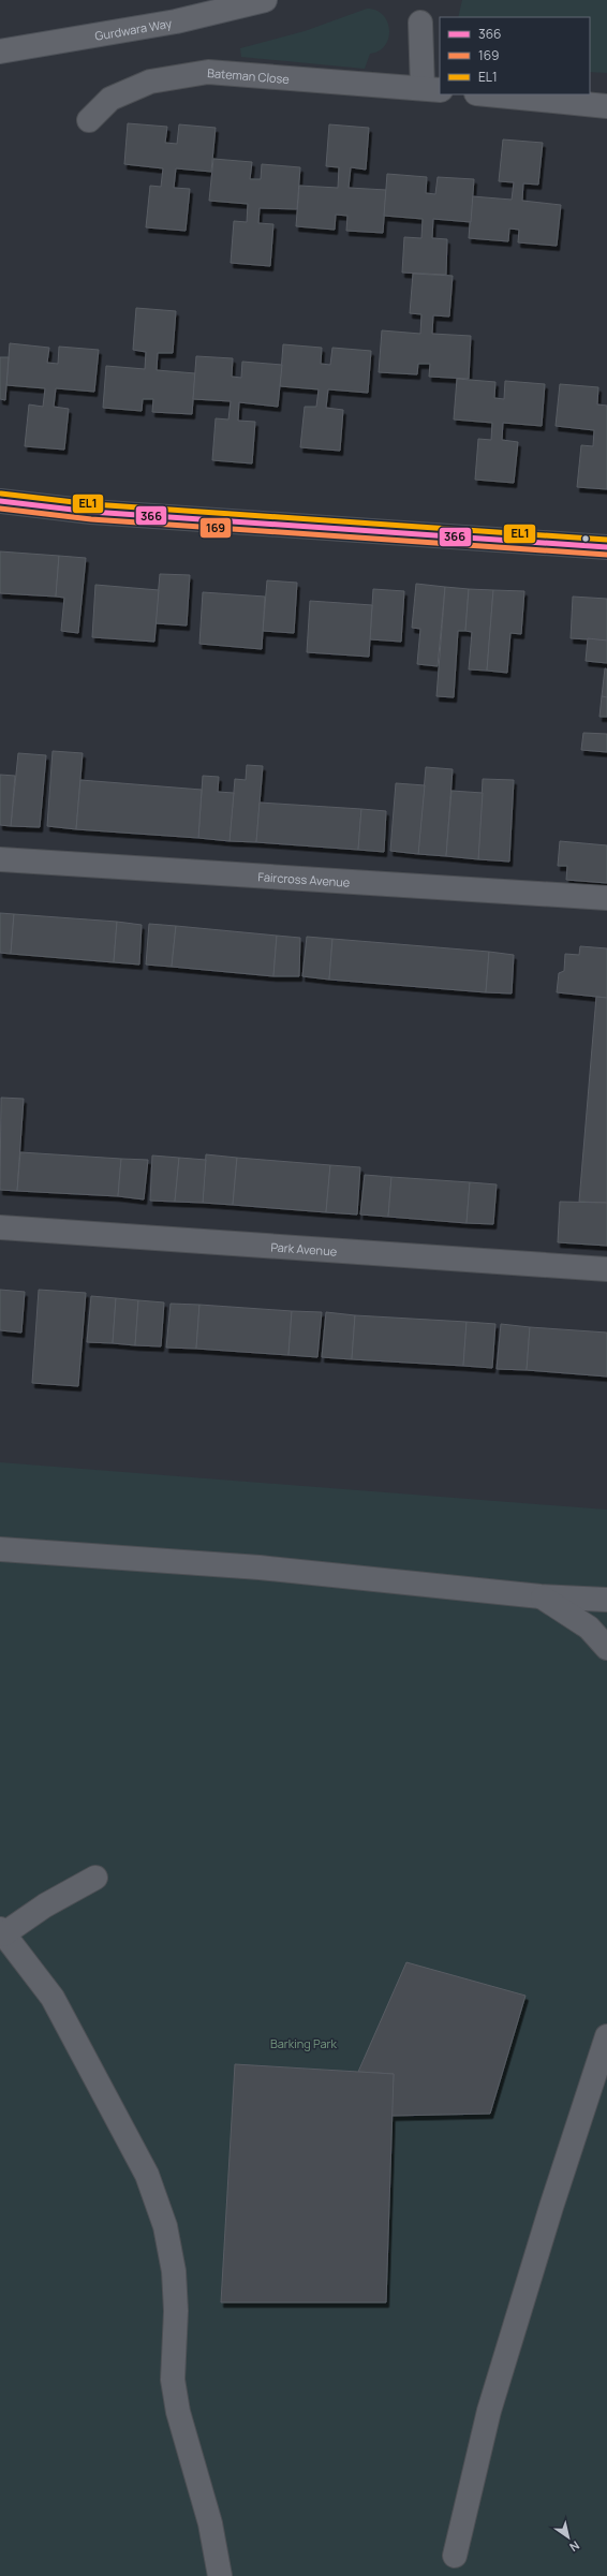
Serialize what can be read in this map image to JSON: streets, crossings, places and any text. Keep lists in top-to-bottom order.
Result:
{
  "streets": {
    "main road": ["Gurdwara Way"],
    "street": ["Bateman Close", "Faircross Avenue", "Park Avenue"]
  },
  "parks": ["Barking Park"],
  "lines": ["transit line EL1", "transit line 366", "transit line 169"],
  "legend": ["366", "169", "EL1"],
  "north": "bottom right"
}
